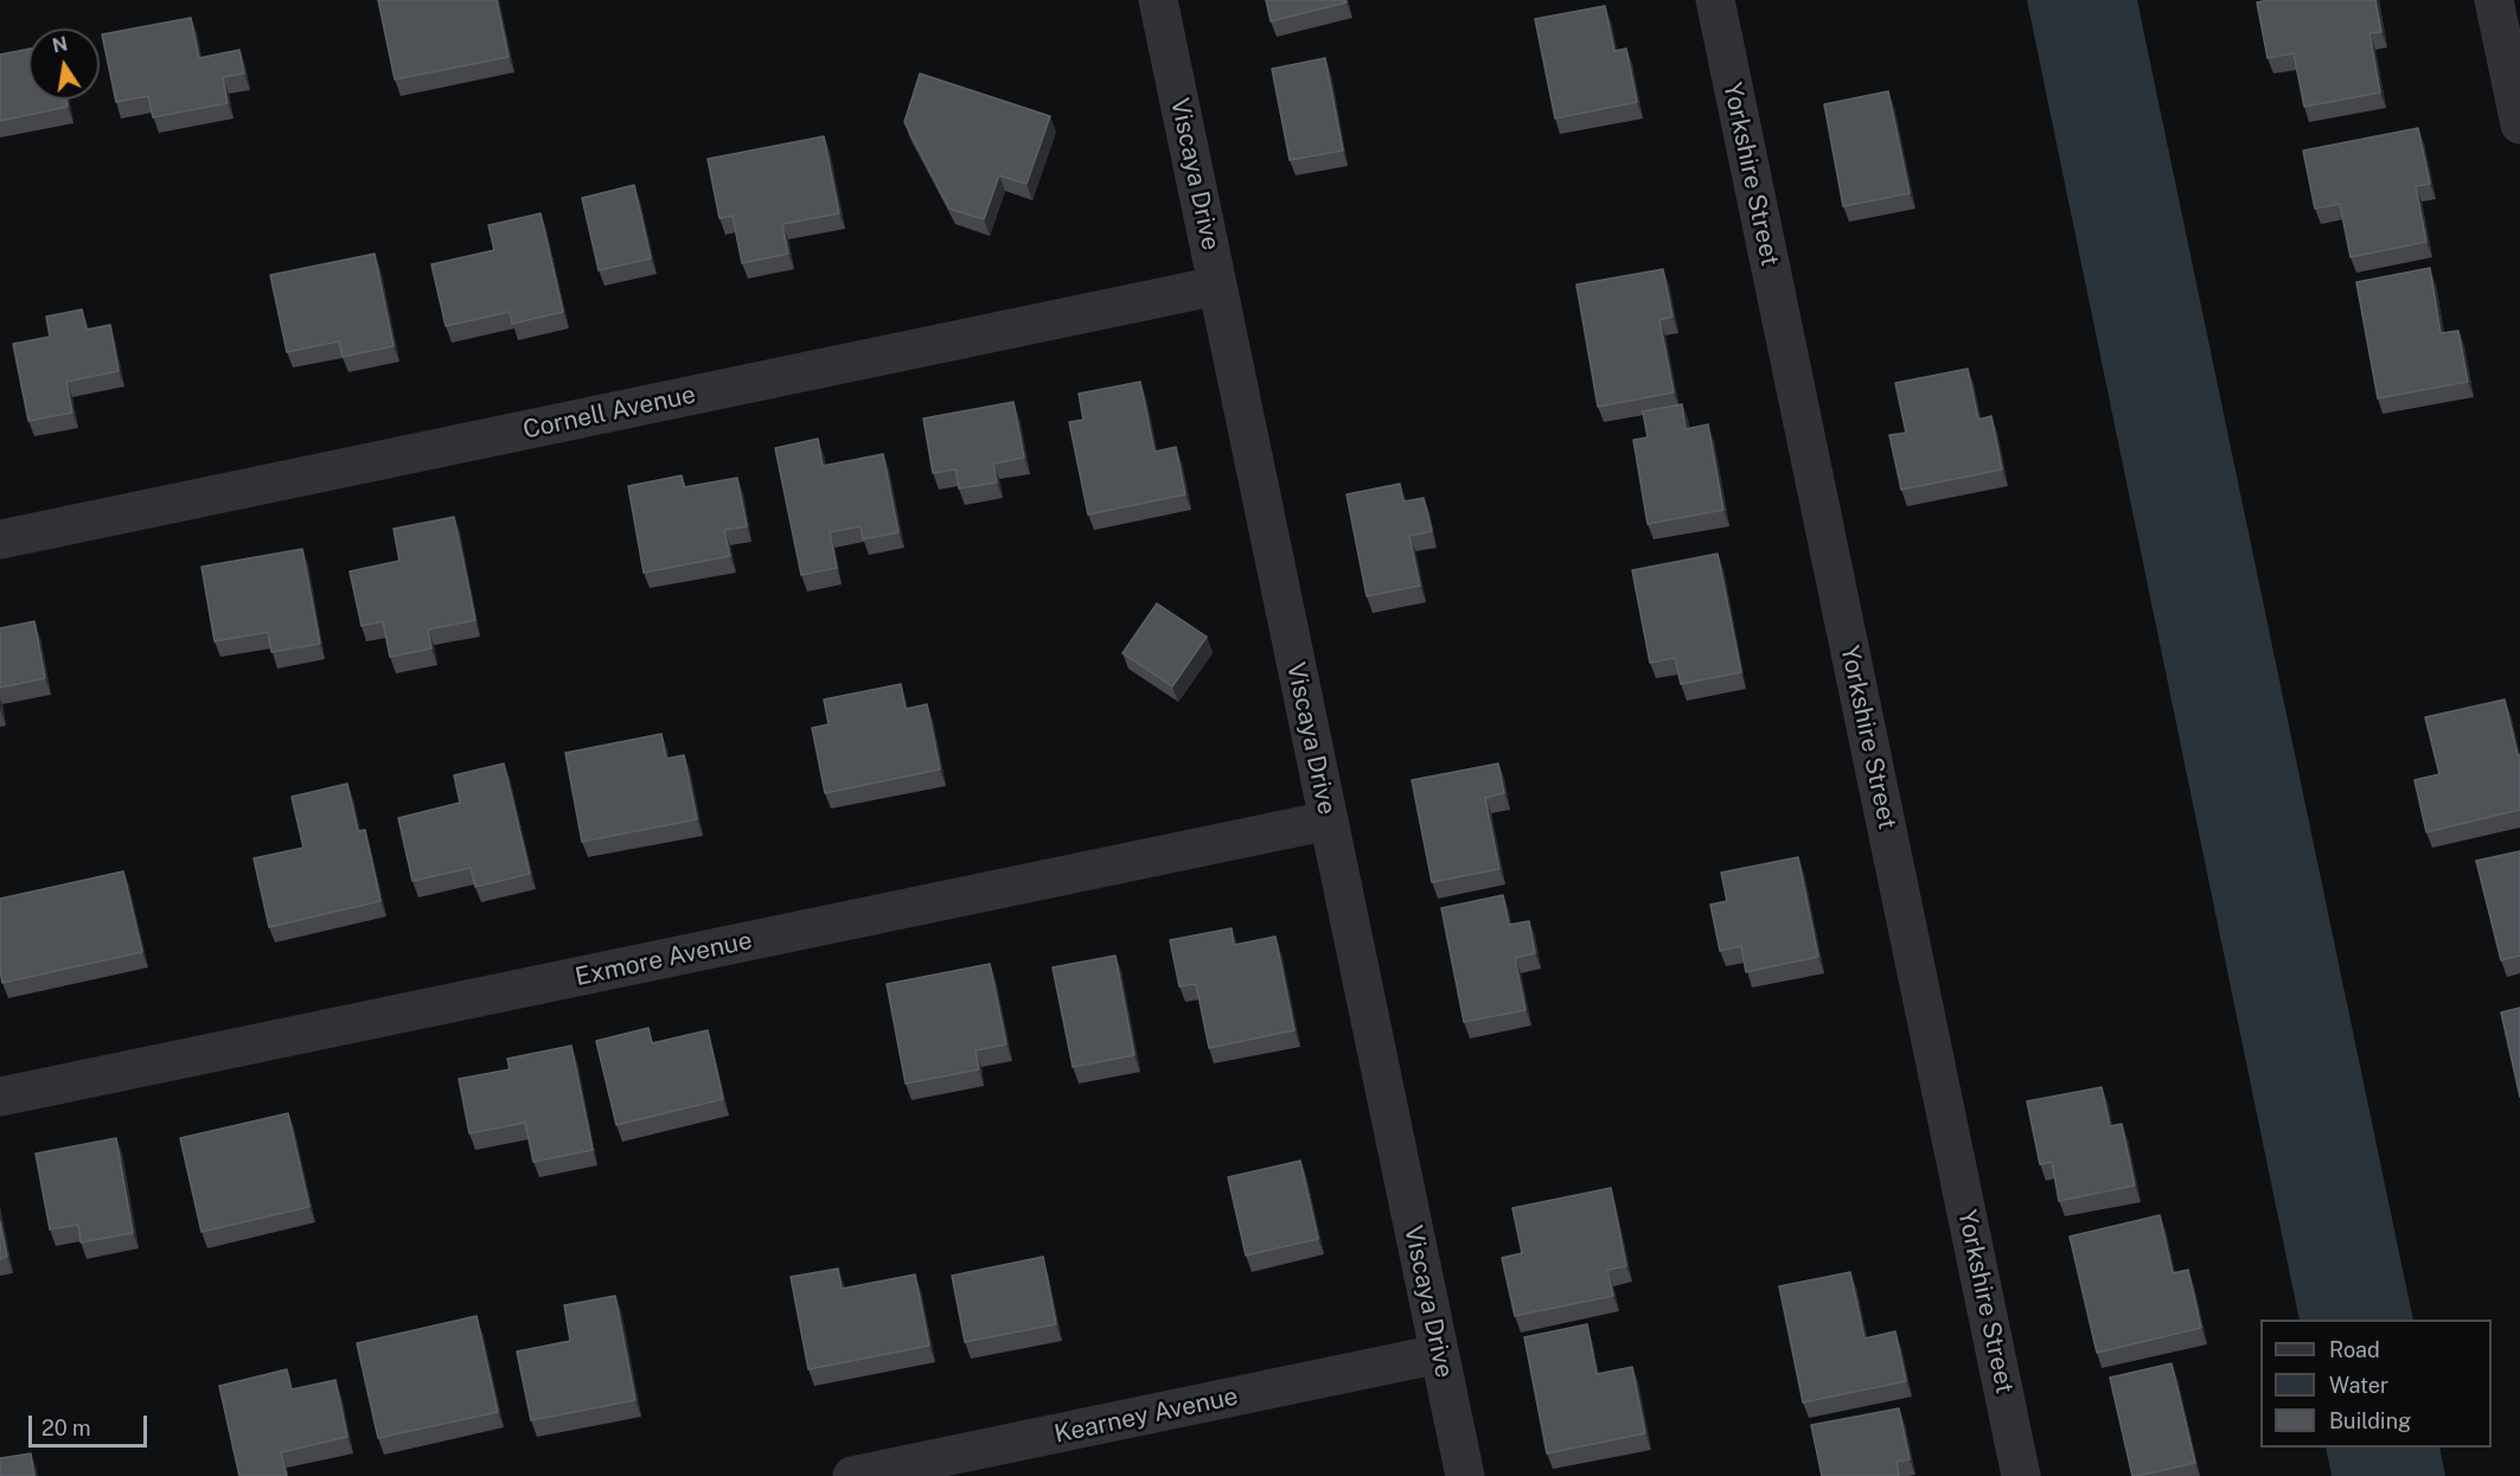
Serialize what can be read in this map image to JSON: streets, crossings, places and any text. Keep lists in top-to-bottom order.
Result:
{
  "streets": {
    "street": [
      "Viscaya Drive",
      "Yorkshire Street",
      "Cornell Avenue",
      "Exmore Avenue",
      "Kearney Avenue"
    ]
  },
  "crossings": [
    ["Viscaya Drive", "Cornell Avenue"],
    ["Viscaya Drive", "Exmore Avenue"],
    ["Viscaya Drive", "Kearney Avenue"]
  ],
  "legend": ["Road", "Water", "Building"],
  "scale_bar": "20 m",
  "north": "top"
}
